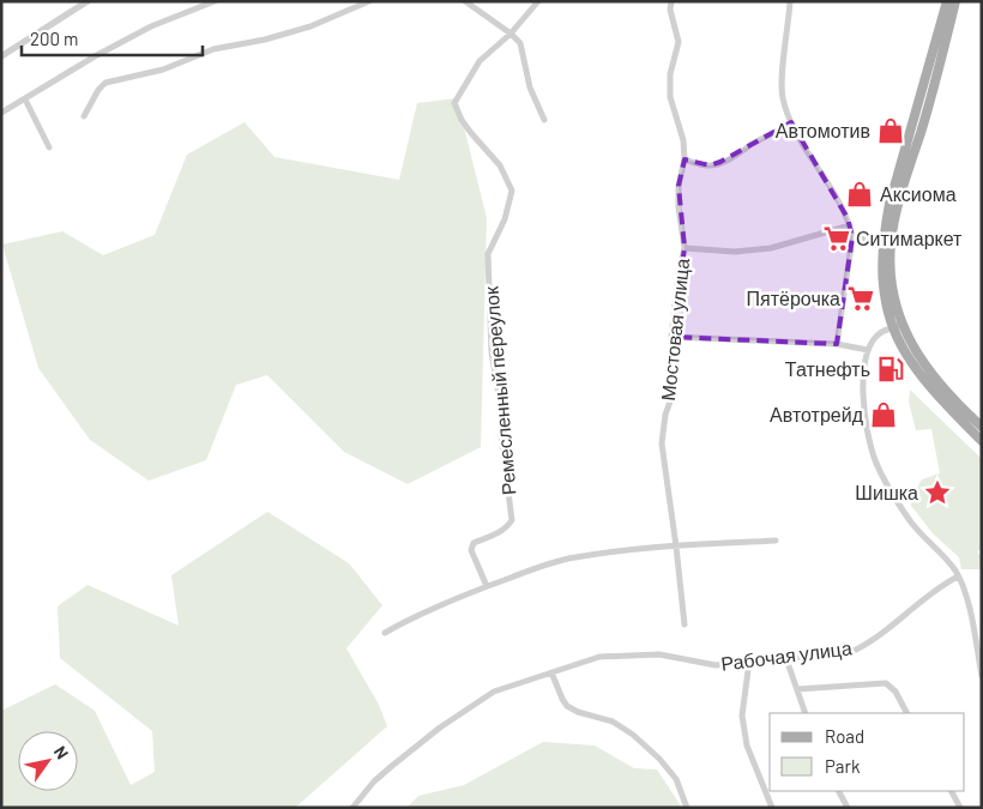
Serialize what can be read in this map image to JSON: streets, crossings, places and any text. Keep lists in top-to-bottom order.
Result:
{
  "streets": {
    "street": ["Мостовая улица", "Ремесленный переулок", "Рабочая улица"]
  },
  "places": {
    "shop": ["Автомотив", "Аксиома", "Автотрейд"],
    "supermarket": ["Ситимаркет", "Пятёрочка"],
    "fuel station": ["Татнефть"],
    "place": ["Шишка"]
  },
  "legend": ["Road", "Park"],
  "scale_bar": "200 m",
  "north": "top right"
}
